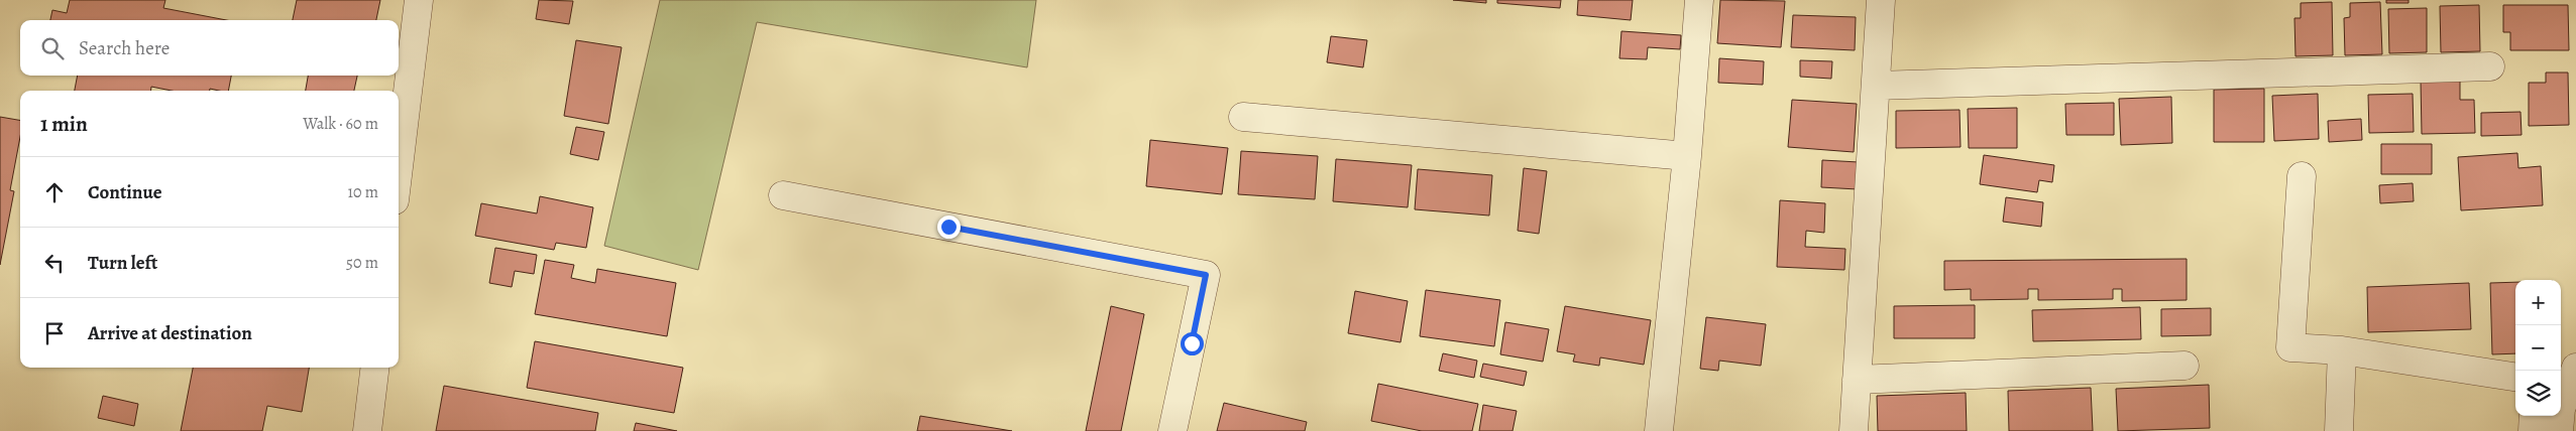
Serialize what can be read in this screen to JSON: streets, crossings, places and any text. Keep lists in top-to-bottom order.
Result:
{
  "page": {
    "search": "Search here",
    "heading": ["1 min", "Walk · 60 m"],
    "list": [
      ["Continue", "10 m"],
      ["Turn left", "50 m"],
      "Arrive at destination"
    ],
    "map_buttons": ["+", "−"]
  }
}
